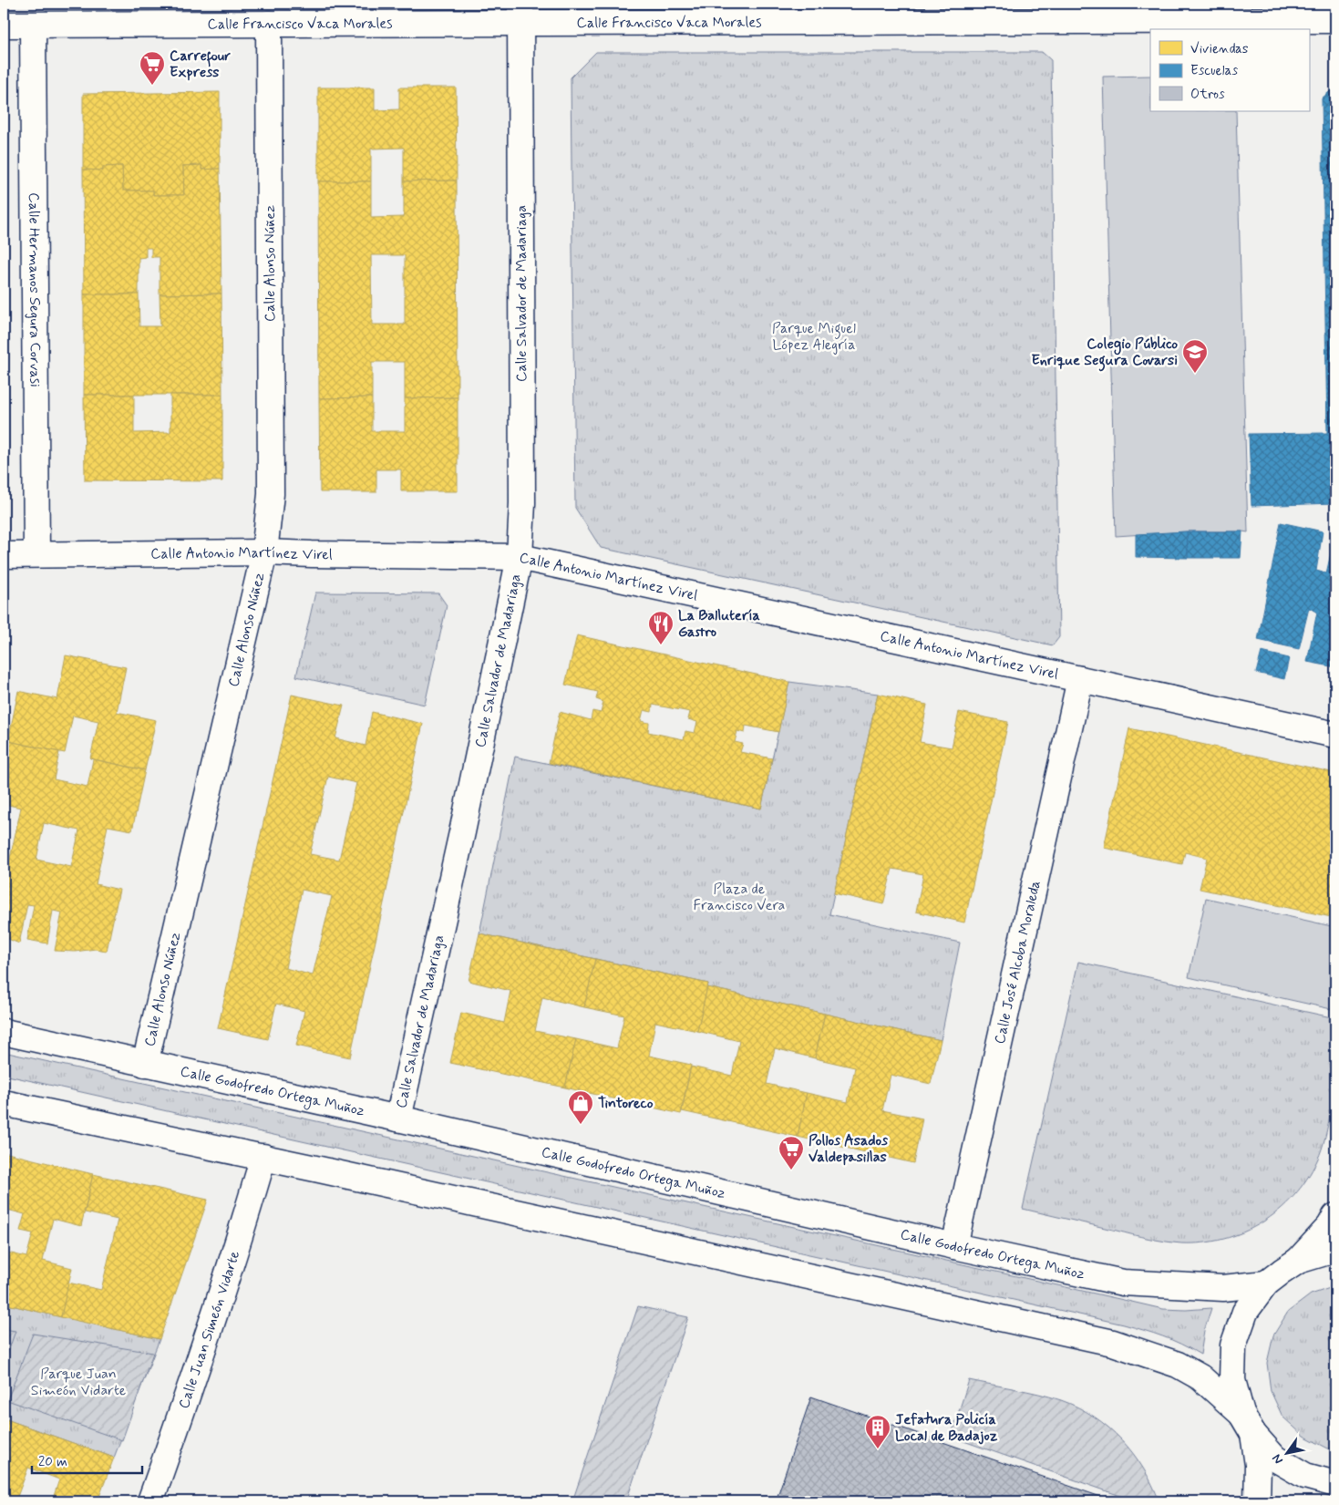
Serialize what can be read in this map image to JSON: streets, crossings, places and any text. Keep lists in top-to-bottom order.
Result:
{
  "streets": {
    "street": [
      "Calle Francisco Vaca Morales",
      "Calle Alonso Núñez",
      "Calle Hermanos Segura Corvasi",
      "Calle Salvador de Madariaga",
      "Calle Antonio Martínez Virel",
      "Calle José Alcoba Moraleda",
      "Calle Godofredo Ortega Muñoz",
      "Calle Juan Simeón Vidarte"
    ]
  },
  "crossings": [
    ["Calle Francisco Vaca Morales", "Calle Alonso Núñez"],
    ["Calle Francisco Vaca Morales", "Calle Hermanos Segura Corvasi"],
    ["Calle Francisco Vaca Morales", "Calle Salvador de Madariaga"],
    ["Calle Alonso Núñez", "Calle Antonio Martínez Virel"],
    ["Calle Alonso Núñez", "Calle Godofredo Ortega Muñoz"],
    ["Calle Hermanos Segura Corvasi", "Calle Antonio Martínez Virel"],
    ["Calle Salvador de Madariaga", "Calle Antonio Martínez Virel"],
    ["Calle Salvador de Madariaga", "Calle Godofredo Ortega Muñoz"],
    ["Calle Antonio Martínez Virel", "Calle José Alcoba Moraleda"],
    ["Calle José Alcoba Moraleda", "Calle Godofredo Ortega Muñoz"]
  ],
  "parks": ["Parque Miguel López Alegría", "Plaza de Francisco Vera", "Parque Juan Simeón Vidarte"],
  "places": {
    "supermarket": ["Carrefour Express", "Pollos Asados Valdepasillas"],
    "school or university": ["Colegio Público Enrique Segura Covarsi"],
    "restaurant": ["La Ballutería Gastro"],
    "shop": ["Tintoreco"],
    "building": ["Jefatura Policía Local de Badajoz"]
  },
  "legend": ["Viviendas", "Escuelas", "Otros"],
  "scale_bar": "20 m",
  "north": "bottom left"
}
